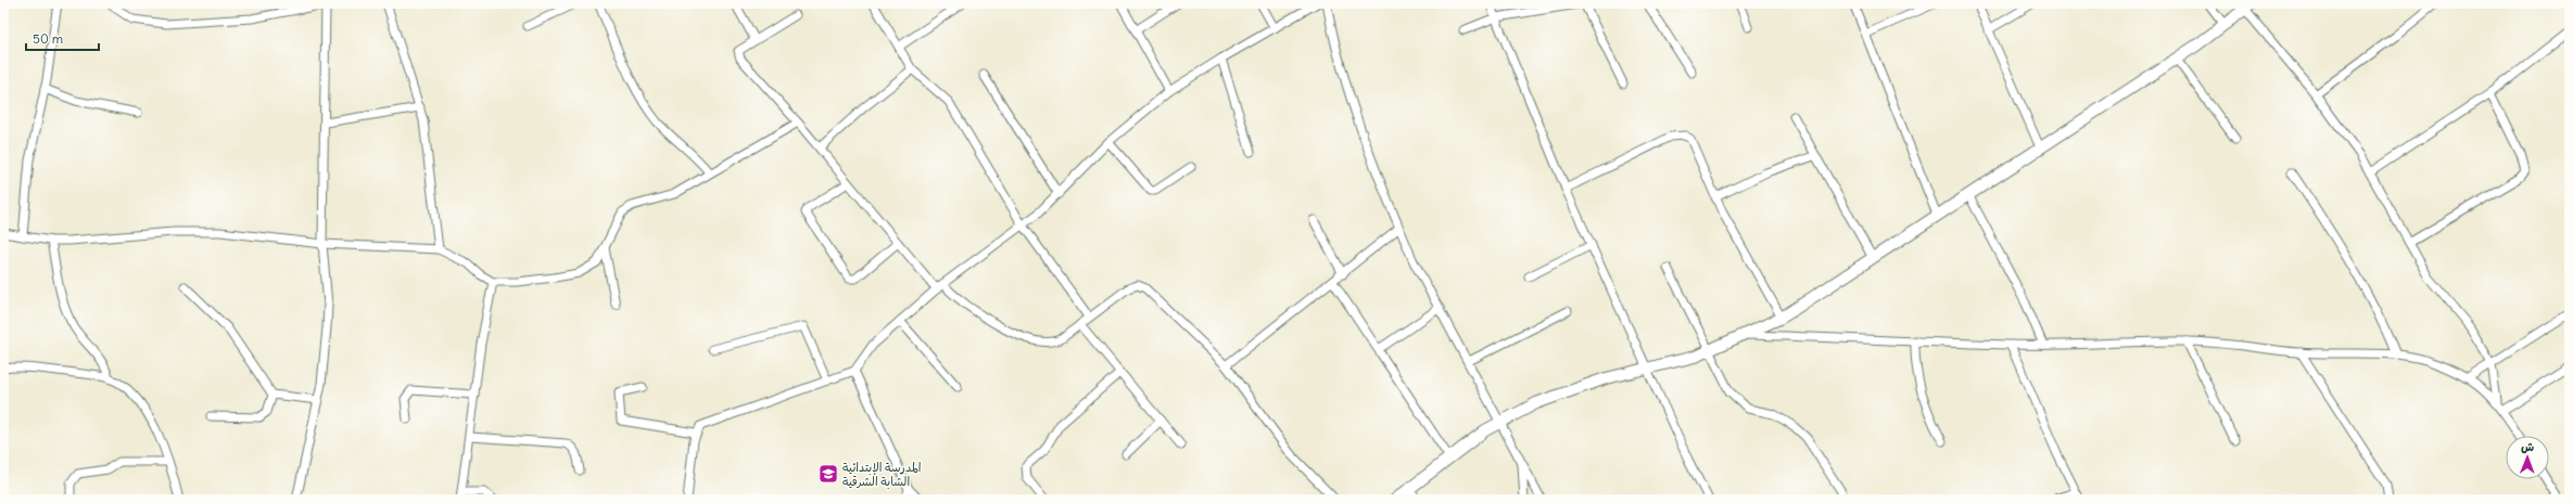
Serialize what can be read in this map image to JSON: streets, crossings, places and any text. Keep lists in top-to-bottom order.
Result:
{
  "places": {
    "school or university": ["المدرسة الإبتدائية الشابة الشرقية"]
  },
  "scale_bar": "50 m",
  "north": "top"
}
